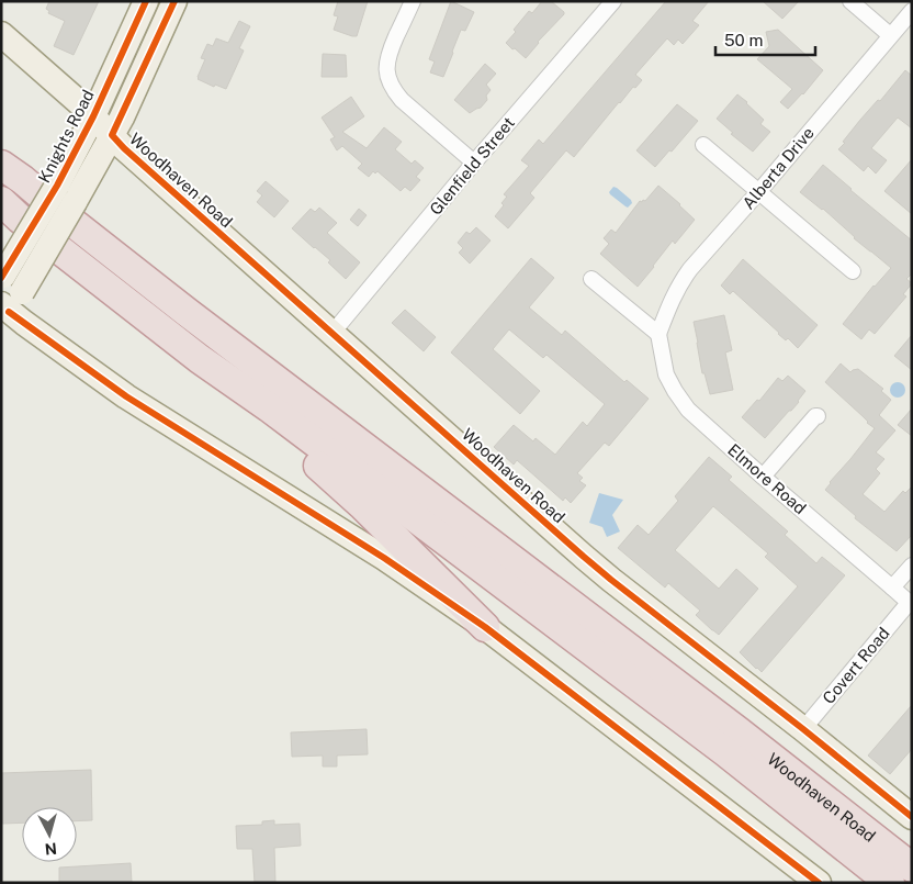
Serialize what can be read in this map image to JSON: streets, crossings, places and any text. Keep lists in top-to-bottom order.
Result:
{
  "streets": {
    "highway": ["Woodhaven Road"],
    "main road": ["Knights Road"],
    "street": [
      "Glenfield Street",
      "Alberta Drive",
      "Elmore Road",
      "Covert Road"
    ]
  },
  "crossings": [
    ["Knights Road", "Woodhaven Road"],
    ["Glenfield Street", "Woodhaven Road"],
    ["Alberta Drive", "Elmore Road"],
    ["Woodhaven Road", "Covert Road"],
    ["Elmore Road", "Covert Road"]
  ],
  "scale_bar": "50 m",
  "north": "bottom"
}
